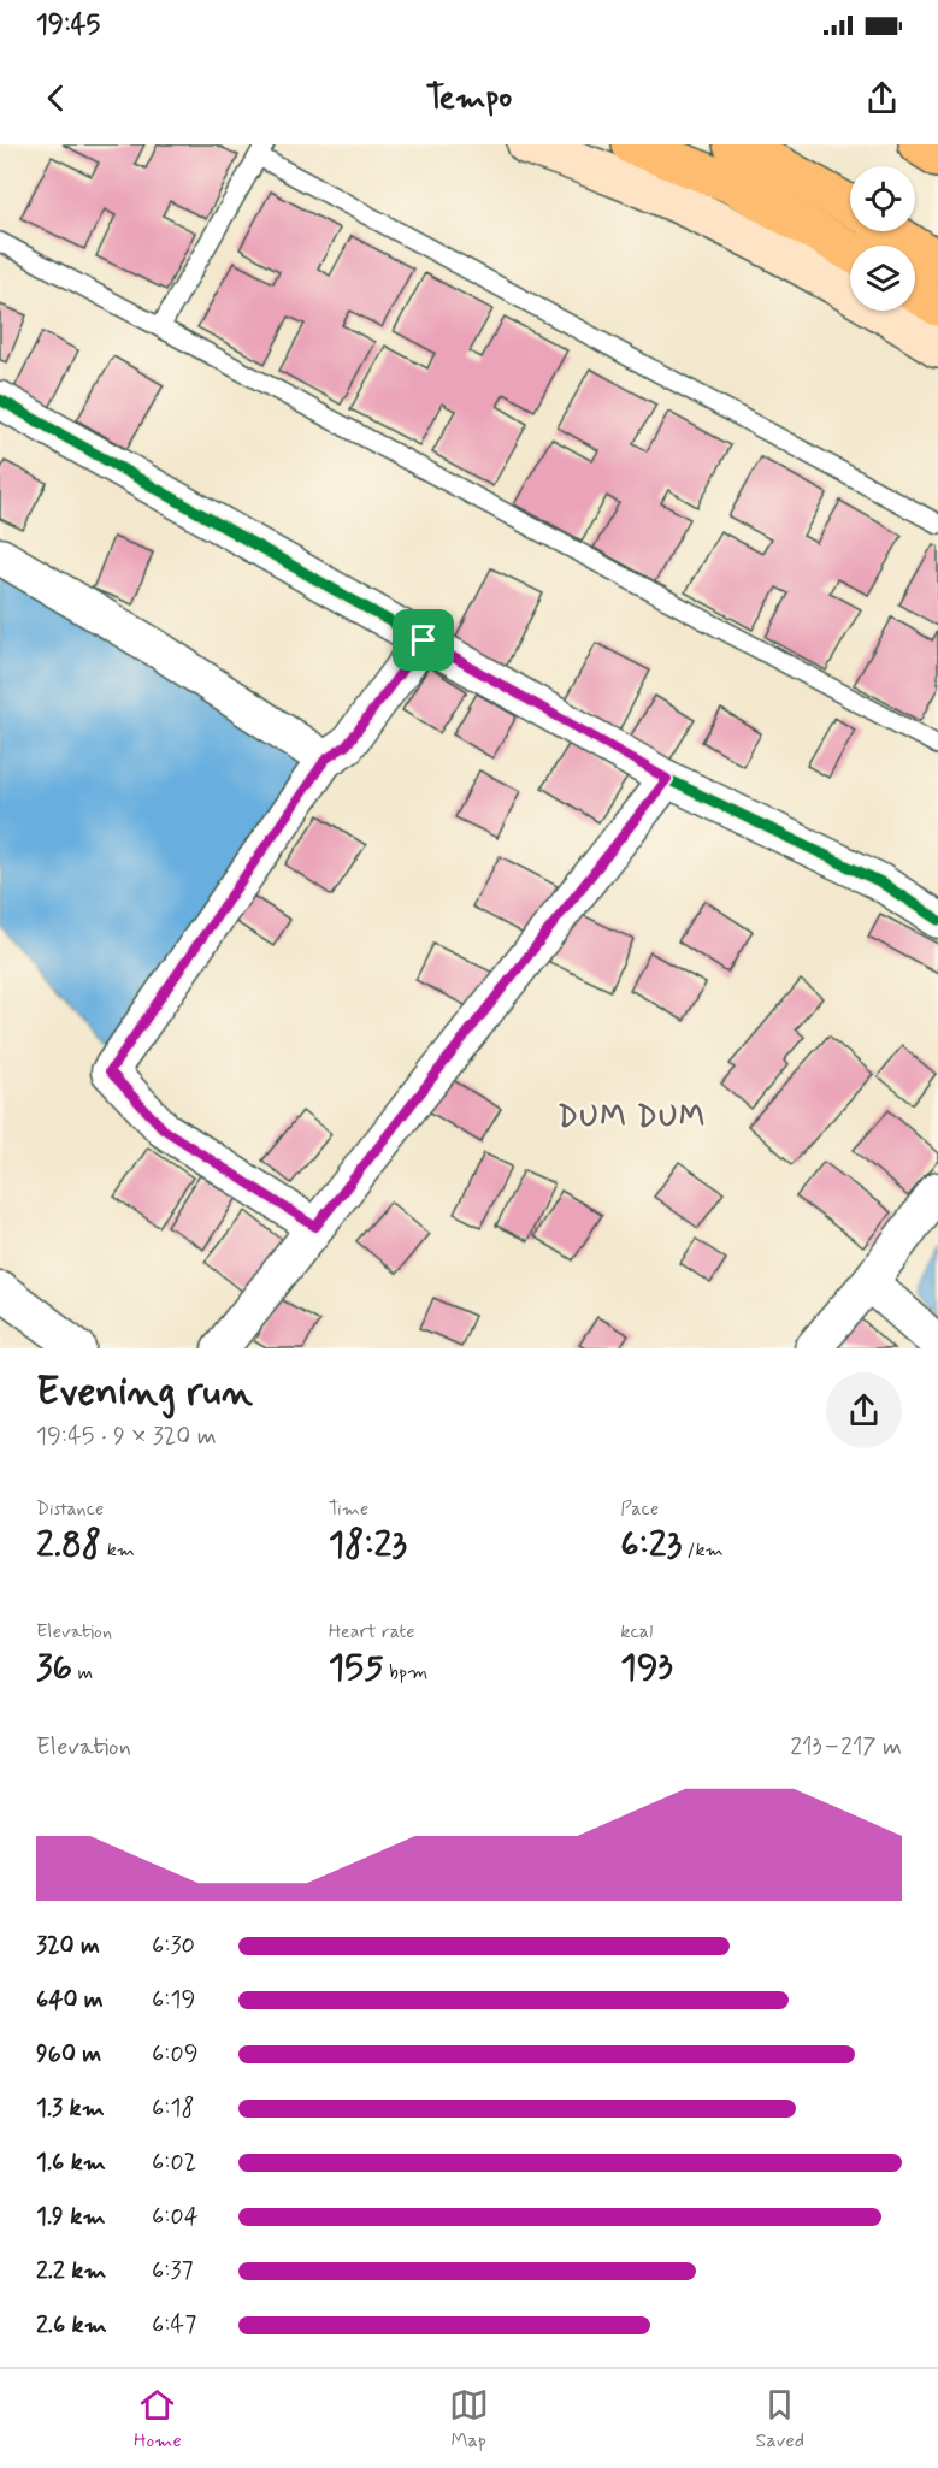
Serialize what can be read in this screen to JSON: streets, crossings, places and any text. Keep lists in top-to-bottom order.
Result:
{
  "districts": ["DUM DUM"],
  "page": {
    "status": "19:45",
    "header": "Tempo",
    "heading": ["Evening run", "19:45 · 9 × 320 m"],
    "stats": [
      ["Distance", "2.88 km"],
      ["Time", "18:23"],
      ["Pace", "6:23 /km"],
      ["Elevation", "36 m"],
      ["Heart rate", "155 bpm"],
      ["kcal", "193"]
    ],
    "chart": ["Elevation", "213–217 m"],
    "list": [
      {
        "name": "320 m",
        "note": "6:30"
      },
      {
        "name": "640 m",
        "note": "6:19"
      },
      {
        "name": "960 m",
        "note": "6:09"
      },
      {
        "name": "1.3 km",
        "note": "6:18"
      },
      {
        "name": "1.6 km",
        "note": "6:02"
      },
      {
        "name": "1.9 km",
        "note": "6:04"
      },
      {
        "name": "2.2 km",
        "note": "6:37"
      },
      {
        "name": "2.6 km",
        "note": "6:47"
      }
    ],
    "tabs": ["Home", "Map", "Saved"]
  }
}
